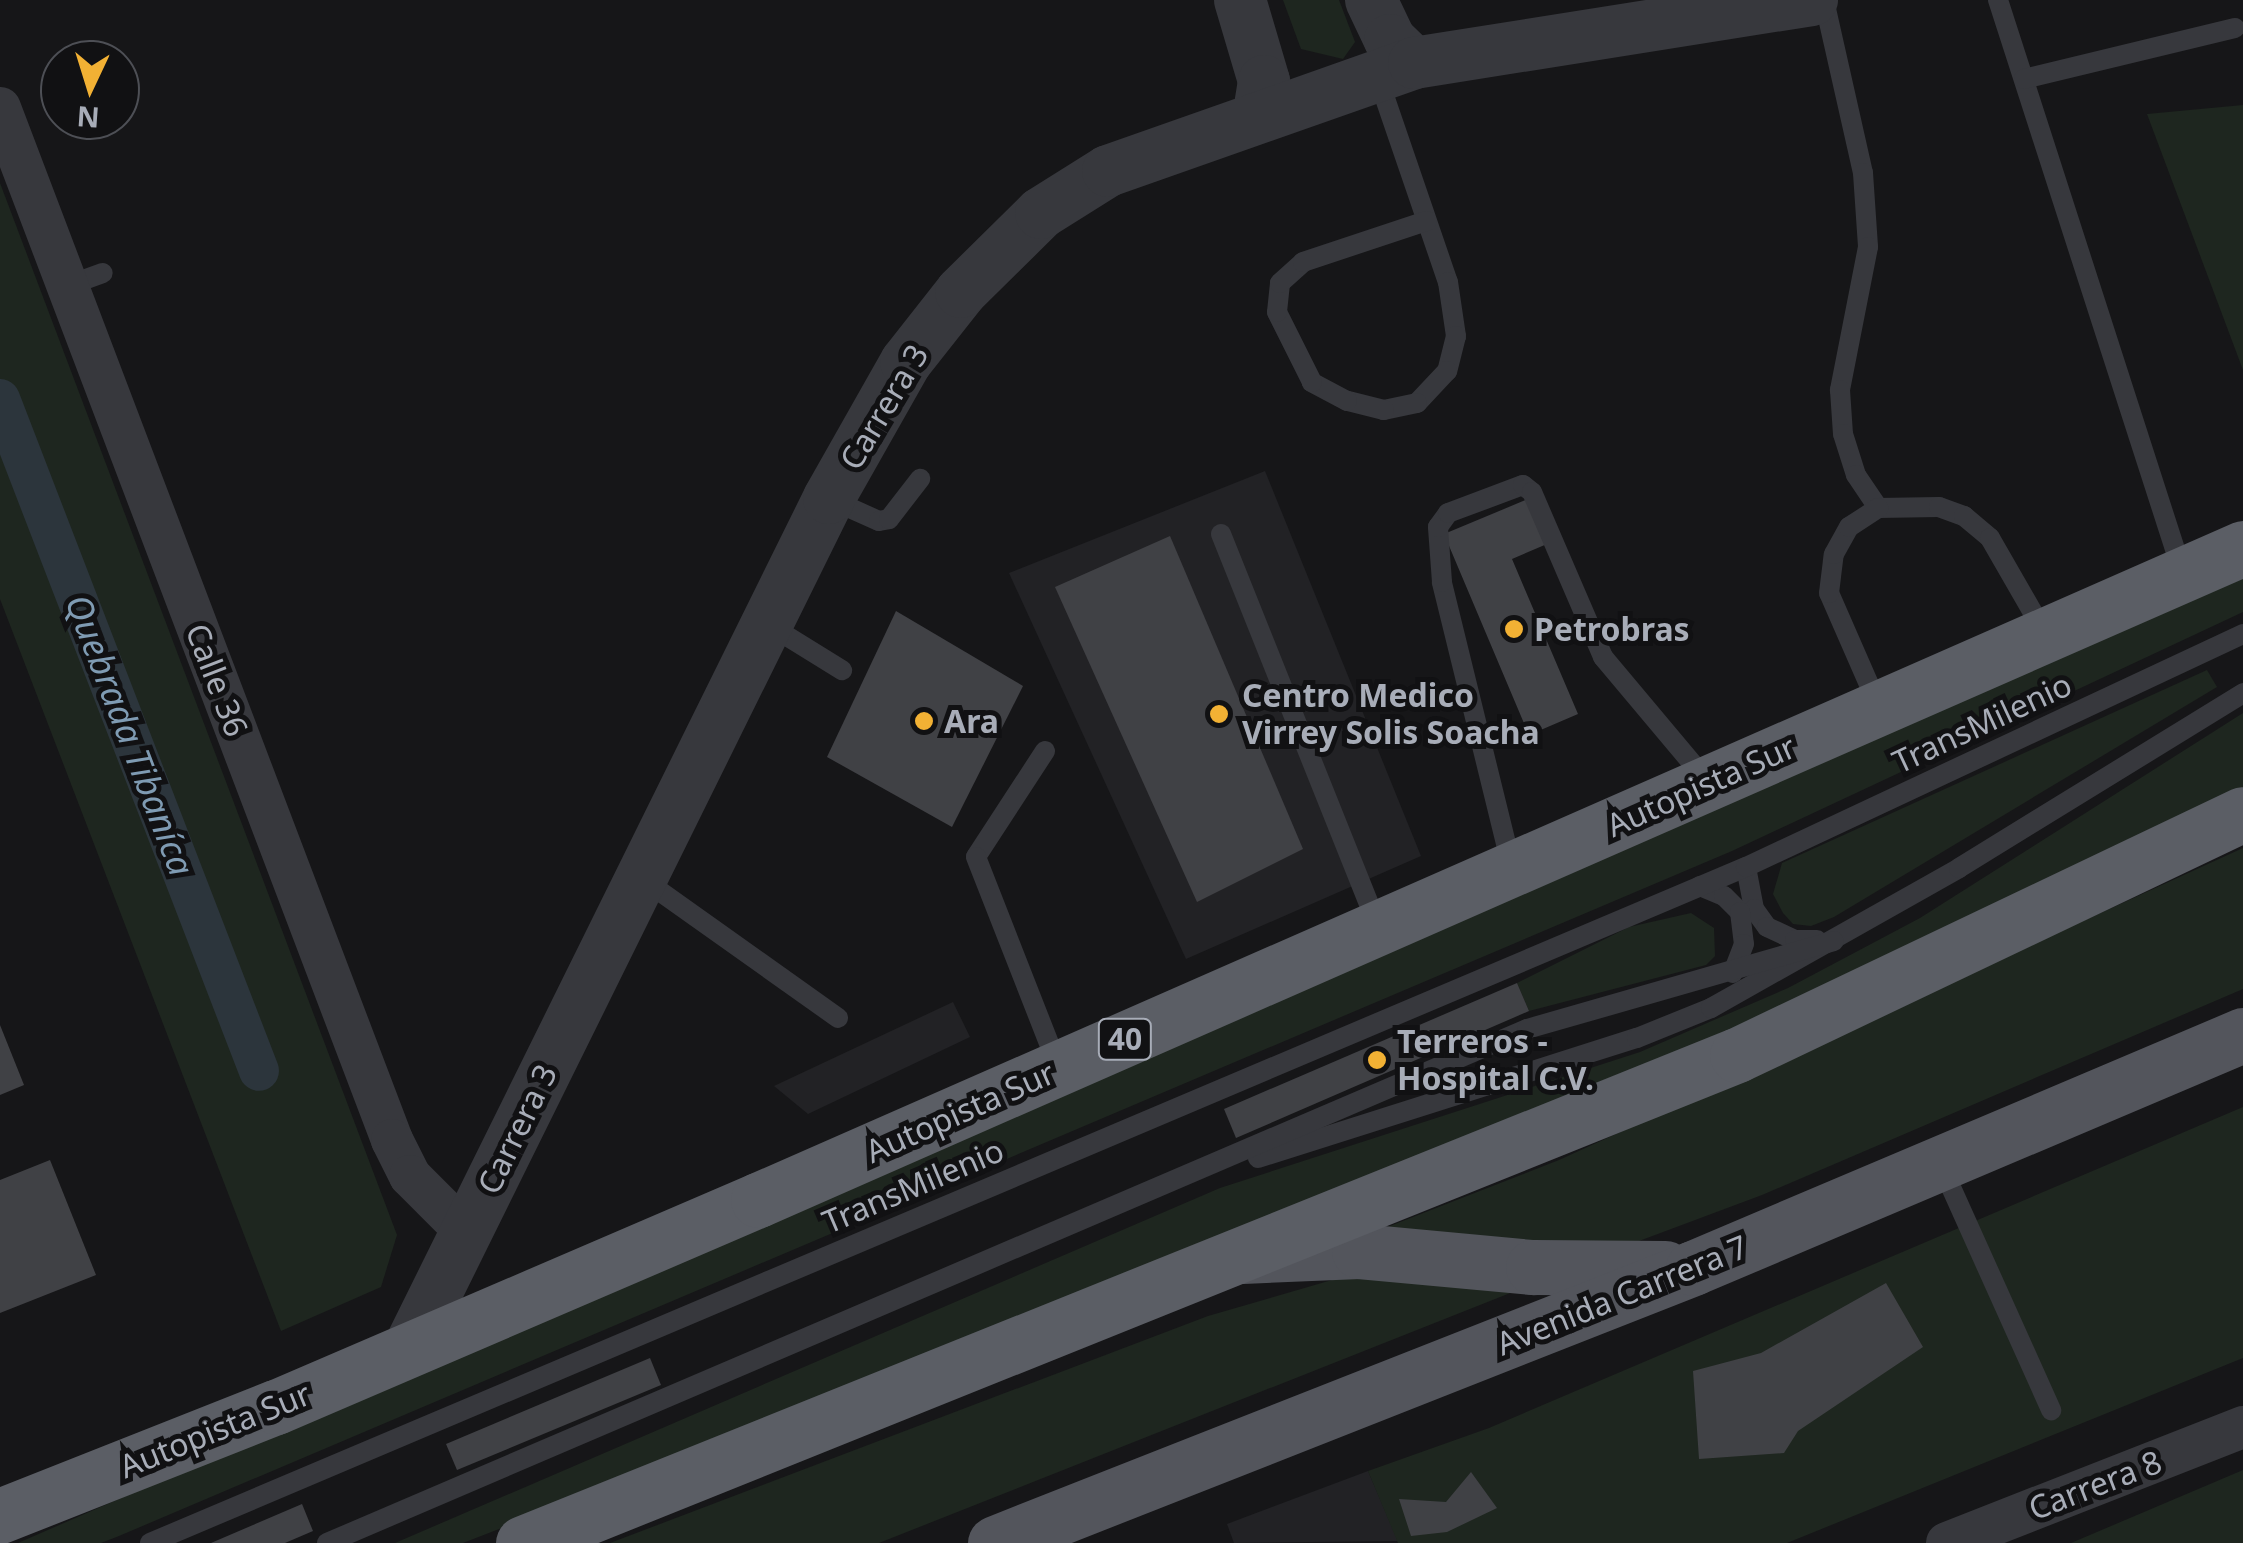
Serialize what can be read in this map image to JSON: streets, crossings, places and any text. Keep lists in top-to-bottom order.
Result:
{
  "streets": {
    "highway": ["Autopista Sur", "40"],
    "main road": ["Avenida Carrera 7"],
    "street": ["Carrera 3", "Calle 36", "Carrera 8"],
    "lane": ["TransMilenio"]
  },
  "crossings": [
    ["Carrera 3", "Calle 36"],
    ["Carrera 3", "Autopista Sur"]
  ],
  "water": ["Quebrada Tibaníca"],
  "places": [
    "Petrobras",
    "Centro Medico Virrey Solis Soacha",
    "Ara",
    "Terreros - Hospital C.V."
  ],
  "north": "bottom"
}
